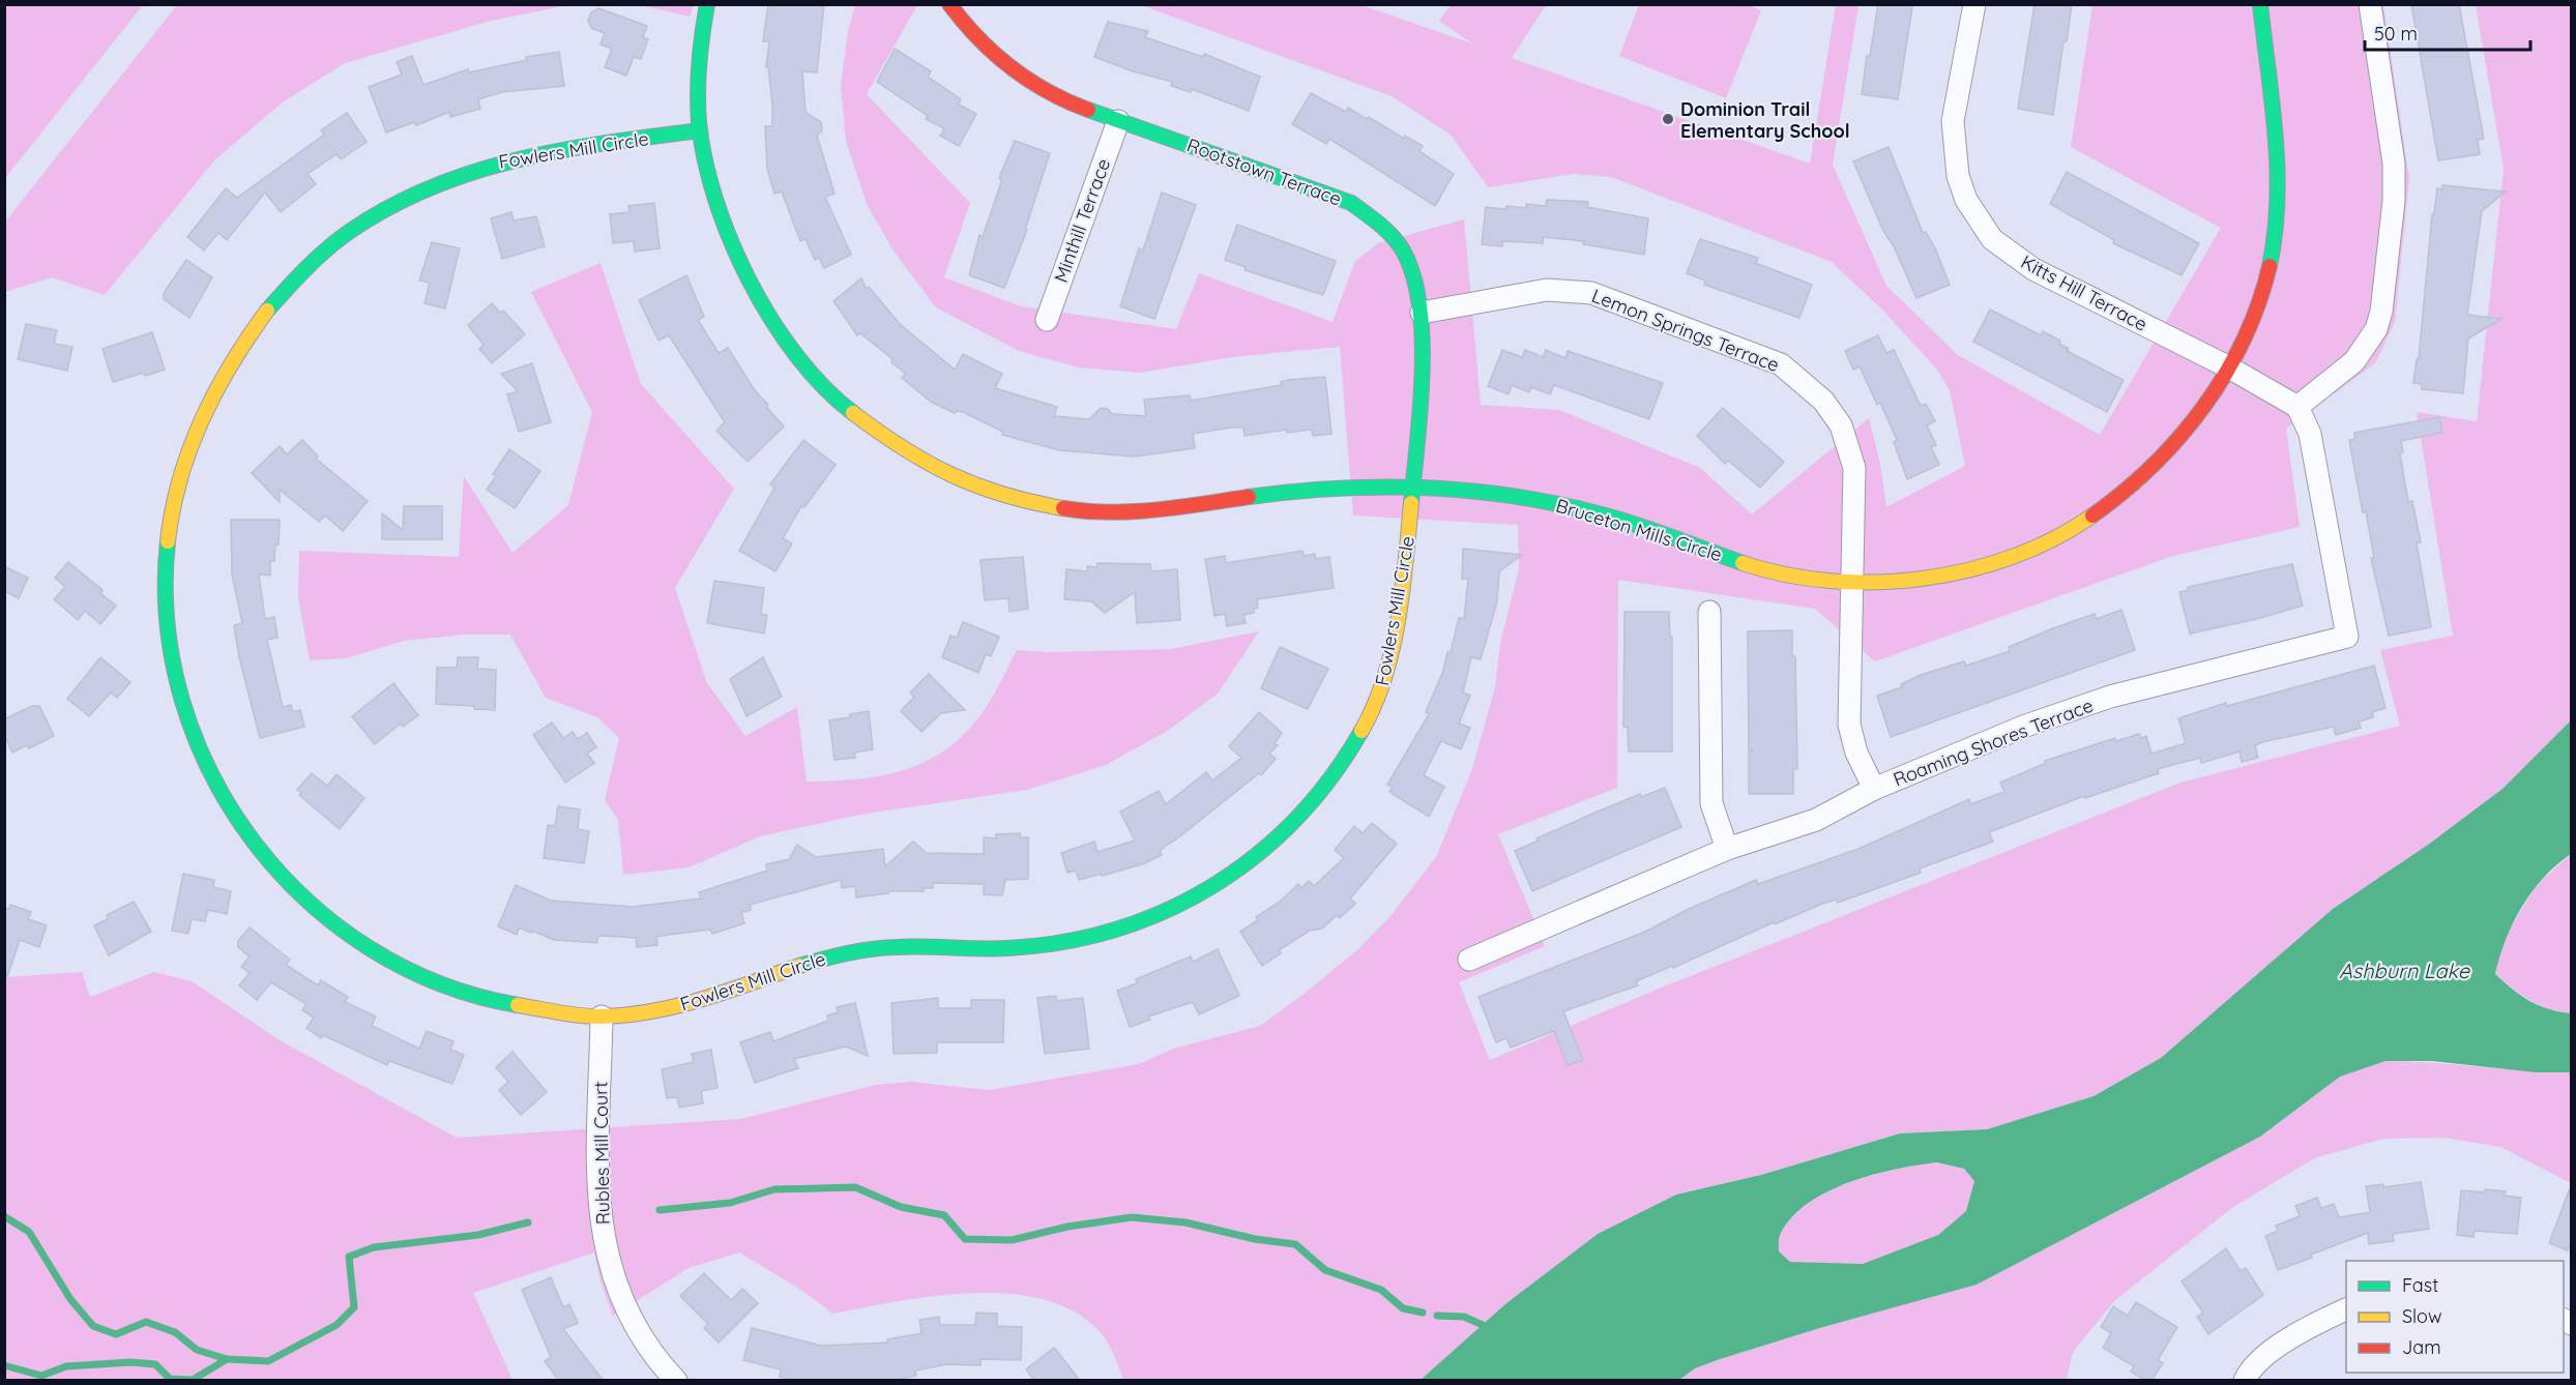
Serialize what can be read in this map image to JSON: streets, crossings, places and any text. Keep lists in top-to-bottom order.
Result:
{
  "streets": {
    "street": [
      "Fowlers Mill Circle",
      "Rootstown Terrace",
      "Minthill Terrace",
      "Kitts Hill Terrace",
      "Lemon Springs Terrace",
      "Bruceton Mills Circle",
      "Roaming Shores Terrace",
      "Rubles Mill Court"
    ]
  },
  "crossings": [
    ["Fowlers Mill Circle", "Rootstown Terrace"],
    ["Fowlers Mill Circle", "Bruceton Mills Circle"],
    ["Fowlers Mill Circle", "Rubles Mill Court"],
    ["Rootstown Terrace", "Minthill Terrace"],
    ["Rootstown Terrace", "Lemon Springs Terrace"],
    ["Rootstown Terrace", "Bruceton Mills Circle"],
    ["Kitts Hill Terrace", "Bruceton Mills Circle"],
    ["Kitts Hill Terrace", "Roaming Shores Terrace"],
    ["Lemon Springs Terrace", "Bruceton Mills Circle"],
    ["Lemon Springs Terrace", "Roaming Shores Terrace"]
  ],
  "water": ["Ashburn Lake"],
  "places": ["Dominion Trail Elementary School"],
  "legend": ["Fast", "Slow", "Jam"],
  "scale_bar": "50 m"
}
